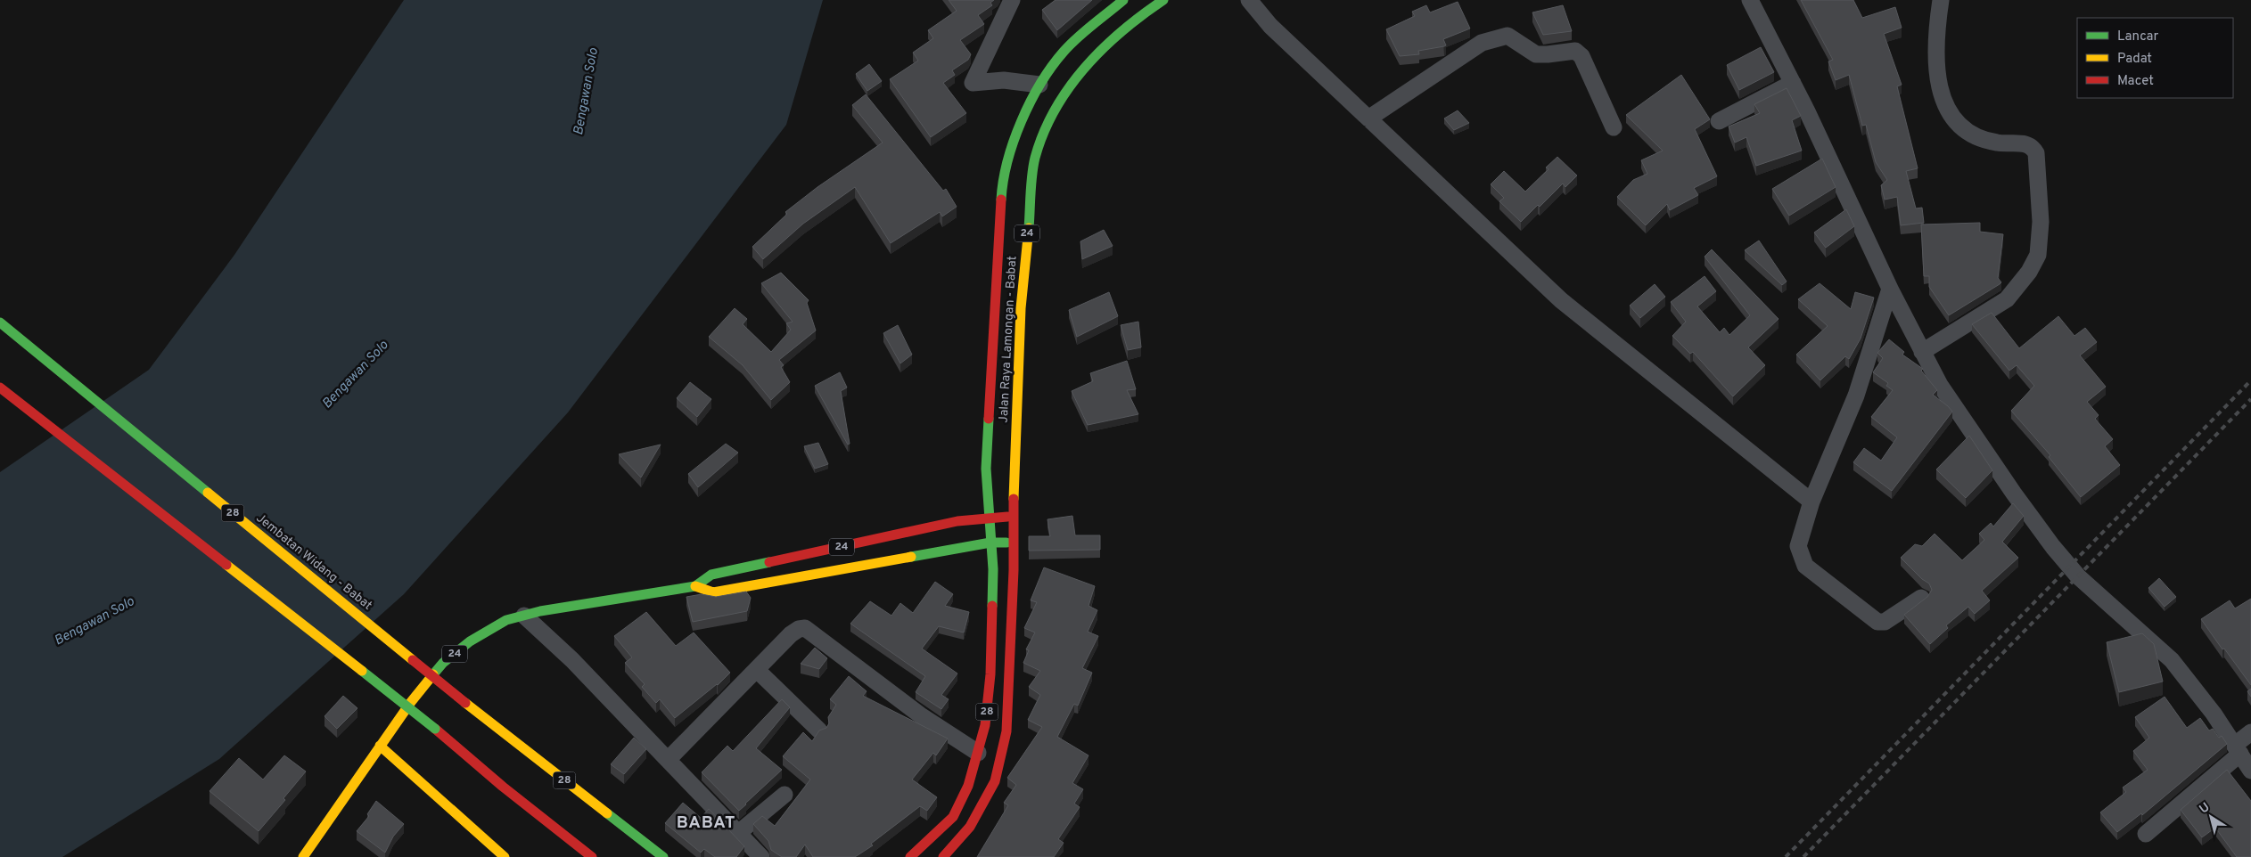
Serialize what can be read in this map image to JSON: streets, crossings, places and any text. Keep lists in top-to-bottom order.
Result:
{
  "streets": {
    "main road": [
      "24",
      "Jalan Raya Lamongan - Babat",
      "28",
      "Jembatan Widang - Babat"
    ]
  },
  "crossings": [
    ["24", "Jalan Raya Lamongan - Babat"],
    ["24", "28"],
    ["Jalan Raya Lamongan - Babat", "28"]
  ],
  "districts": ["BABAT"],
  "water": ["Bengawan Solo"],
  "legend": ["Lancar", "Padat", "Macet"],
  "north": "top left"
}
